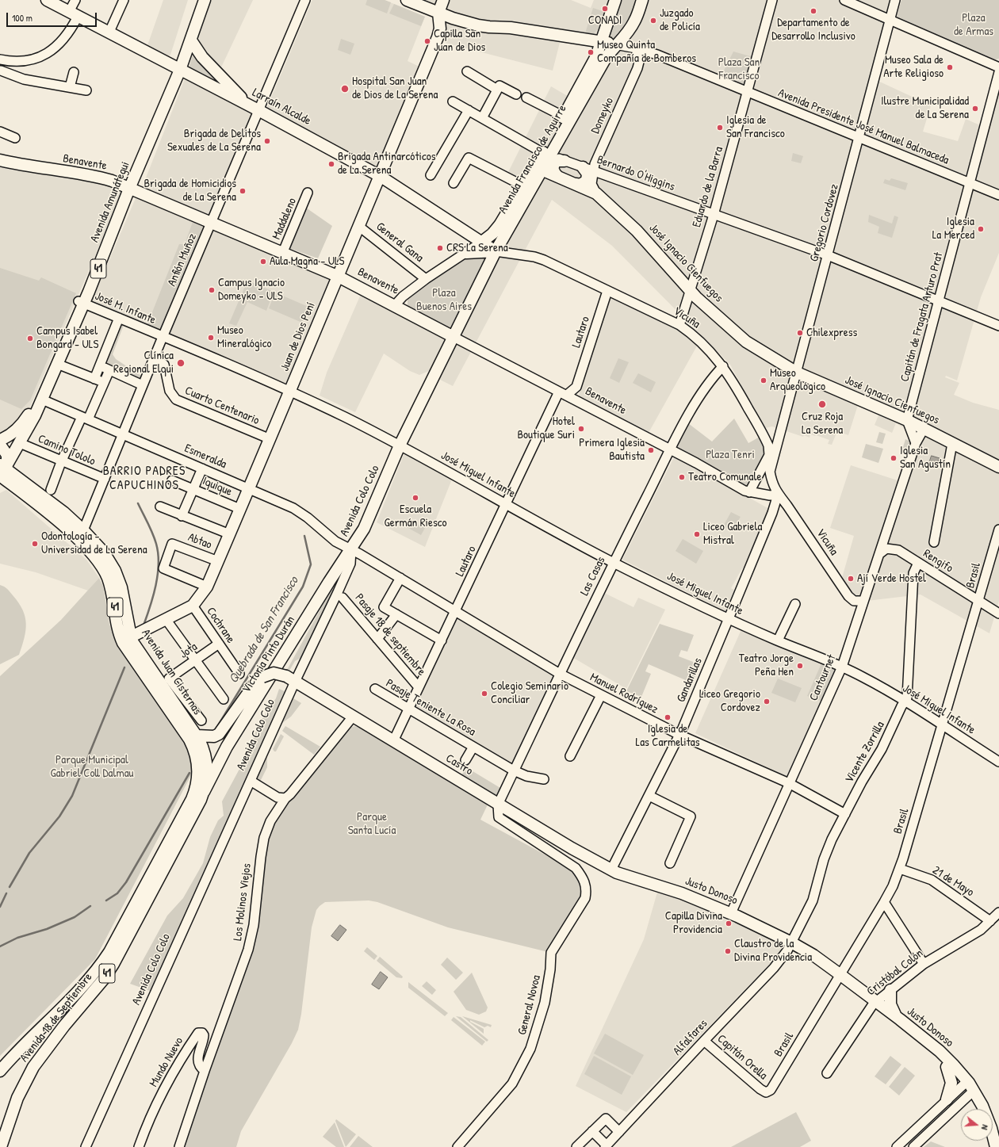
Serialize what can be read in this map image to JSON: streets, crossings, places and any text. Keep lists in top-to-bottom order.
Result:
{
  "streets": {
    "main road": [
      "Larraín Alcalde",
      "Avenida Francisco de Aguirre",
      "Benavente",
      "Avenida Amunátegui",
      "José Ignacio Cienfuegos",
      "41",
      "Juan de Dios Pení",
      "Avenida Colo Colo",
      "Victoria Pinto Durán",
      "Avenida Juan Cisternas",
      "Castro",
      "Justo Donoso",
      "Avenida 18 de Septiembre"
    ],
    "street": [
      "Domeyko",
      "Avenida Presidente José Manuel Balmaceda",
      "Bernardo O'Higgins",
      "Eduardo de la Barra",
      "Maddaleno",
      "Gregorio Cordovez",
      "General Gana",
      "Anfión Muñoz",
      "José M. Infante",
      "Capitán de Fragata Arturo Prat",
      "Vicuña",
      "Lautaro",
      "Cuarto Centenario",
      "Camino Tololo",
      "Esmeralda",
      "José Miguel Infante",
      "Iquique",
      "Abtao",
      "Rengifo",
      "Brasil",
      "Las Casas",
      "Cochrane",
      "Pasaje 18 de septiembre",
      "Jota",
      "Cantournet",
      "Gandarillas",
      "Manuel Rodríguez",
      "Pasaje Teniente La Rosa",
      "Vicente Zorrilla",
      "21 de Mayo",
      "Los Molinos Viejos",
      "Cristóbal Colón",
      "General Novoa",
      "Alfalfares",
      "Capitán Orella",
      "Mundo Nuevo"
    ]
  },
  "crossings": [
    ["Larraín Alcalde", "Avenida Francisco de Aguirre"],
    ["Larraín Alcalde", "Avenida Amunátegui"],
    ["Larraín Alcalde", "Anfión Muñoz"],
    ["Larraín Alcalde", "Vicuña"],
    ["Larraín Alcalde", "Juan de Dios Pení"],
    ["Domeyko", "Avenida Presidente José Manuel Balmaceda"],
    ["Domeyko", "Bernardo O'Higgins"],
    ["Domeyko", "José Ignacio Cienfuegos"],
    ["Avenida Presidente José Manuel Balmaceda", "Avenida Francisco de Aguirre"],
    ["Avenida Presidente José Manuel Balmaceda", "Eduardo de la Barra"],
    ["Avenida Presidente José Manuel Balmaceda", "Gregorio Cordovez"],
    ["Avenida Presidente José Manuel Balmaceda", "Capitán de Fragata Arturo Prat"],
    ["Avenida Francisco de Aguirre", "Benavente"],
    ["Avenida Francisco de Aguirre", "Bernardo O'Higgins"],
    ["Avenida Francisco de Aguirre", "General Gana"],
    ["Avenida Francisco de Aguirre", "José Ignacio Cienfuegos"],
    ["Avenida Francisco de Aguirre", "Vicuña"],
    ["Avenida Francisco de Aguirre", "Avenida Colo Colo"],
    ["Benavente", "Avenida Amunátegui"],
    ["Benavente", "Maddaleno"],
    ["Benavente", "Anfión Muñoz"],
    ["Benavente", "Vicuña"],
    ["Benavente", "Lautaro"],
    ["Benavente", "Juan de Dios Pení"],
    ["Benavente", "Avenida Colo Colo"],
    ["Benavente", "Las Casas"],
    ["Benavente", "Gandarillas"],
    ["Bernardo O'Higgins", "Eduardo de la Barra"],
    ["Bernardo O'Higgins", "Gregorio Cordovez"],
    ["Bernardo O'Higgins", "Capitán de Fragata Arturo Prat"],
    ["Eduardo de la Barra", "José Ignacio Cienfuegos"],
    ["Eduardo de la Barra", "Vicuña"],
    ["Avenida Amunátegui", "José M. Infante"],
    ["Avenida Amunátegui", "Camino Tololo"],
    ["Avenida Amunátegui", "Esmeralda"],
    ["Avenida Amunátegui", "Avenida Juan Cisternas"],
    ["Gregorio Cordovez", "José Ignacio Cienfuegos"],
    ["Gregorio Cordovez", "Vicuña"],
    ["General Gana", "Juan de Dios Pení"],
    ["Anfión Muñoz", "José M. Infante"],
    ["Anfión Muñoz", "Cuarto Centenario"],
    ["Anfión Muñoz", "Camino Tololo"],
    ["Anfión Muñoz", "Esmeralda"],
    ["Anfión Muñoz", "José Miguel Infante"],
    ["Anfión Muñoz", "Avenida Juan Cisternas"],
    ["José Ignacio Cienfuegos", "Capitán de Fragata Arturo Prat"],
    ["José Ignacio Cienfuegos", "Cantournet"],
    ["José M. Infante", "José Miguel Infante"],
    ["Vicuña", "Lautaro"],
    ["Vicuña", "Las Casas"],
    ["Vicuña", "Cantournet"],
    ["Vicuña", "Gandarillas"],
    ["Lautaro", "José Miguel Infante"],
    ["Lautaro", "Pasaje 18 de septiembre"],
    ["Lautaro", "Manuel Rodríguez"],
    ["Lautaro", "Pasaje Teniente La Rosa"],
    ["Lautaro", "Castro"],
    ["Juan de Dios Pení", "Cuarto Centenario"],
    ["Juan de Dios Pení", "Esmeralda"],
    ["Juan de Dios Pení", "José Miguel Infante"],
    ["Juan de Dios Pení", "Abtao"],
    ["Juan de Dios Pení", "Cochrane"],
    ["Juan de Dios Pení", "Avenida Juan Cisternas"],
    ["Esmeralda", "Avenida Colo Colo"],
    ["Esmeralda", "Victoria Pinto Durán"],
    ["Esmeralda", "Manuel Rodríguez"],
    ["José Miguel Infante", "Avenida Colo Colo"],
    ["José Miguel Infante", "Brasil"],
    ["José Miguel Infante", "Las Casas"],
    ["José Miguel Infante", "Cantournet"],
    ["José Miguel Infante", "Gandarillas"],
    ["José Miguel Infante", "Vicente Zorrilla"],
    ["Avenida Colo Colo", "Victoria Pinto Durán"],
    ["Avenida Colo Colo", "Manuel Rodríguez"],
    ["Avenida Colo Colo", "Castro"],
    ["Rengifo", "Brasil"],
    ["Rengifo", "Cantournet"],
    ["Rengifo", "Vicente Zorrilla"],
    ["Brasil", "21 de Mayo"],
    ["Brasil", "Justo Donoso"],
    ["Brasil", "Capitán Orella"],
    ["Las Casas", "Manuel Rodríguez"],
    ["Las Casas", "Pasaje Teniente La Rosa"],
    ["Las Casas", "Castro"],
    ["Las Casas", "General Novoa"],
    ["Cochrane", "Jota"],
    ["Victoria Pinto Durán", "Avenida Juan Cisternas"],
    ["Victoria Pinto Durán", "Manuel Rodríguez"],
    ["Victoria Pinto Durán", "Avenida 18 de Septiembre"],
    ["Avenida Juan Cisternas", "Avenida 18 de Septiembre"],
    ["Cantournet", "Manuel Rodríguez"],
    ["Cantournet", "Justo Donoso"],
    ["Gandarillas", "Manuel Rodríguez"],
    ["Gandarillas", "Castro"],
    ["Gandarillas", "Justo Donoso"],
    ["Manuel Rodríguez", "Vicente Zorrilla"],
    ["Vicente Zorrilla", "Justo Donoso"],
    ["Vicente Zorrilla", "Alfalfares"],
    ["Castro", "Justo Donoso"],
    ["Castro", "Los Molinos Viejos"],
    ["Castro", "General Novoa"],
    ["21 de Mayo", "Cristóbal Colón"],
    ["Justo Donoso", "Cristóbal Colón"],
    ["Justo Donoso", "Alfalfares"],
    ["Los Molinos Viejos", "Mundo Nuevo"],
    ["Alfalfares", "Capitán Orella"]
  ],
  "districts": ["BARRIO PADRES CAPUCHINOS"],
  "water": ["Quebrada de San Francisco"],
  "parks": [
    "Plaza de Armas",
    "Plaza San Francisco",
    "Plaza Buenos Aires",
    "Plaza Tenri",
    "Parque Municipal Gabriel Coll Dalmau",
    "Parque Santa Lucía"
  ],
  "places": [
    "CONADI",
    "Departamento de Desarrollo Inclusivo",
    "Juzgado de Policía",
    "Capilla San Juan de Dios",
    "Museo Quinta Compañía de Bomberos",
    "Museo Sala de Arte Religioso",
    "Hospital San Juan de Dios de La Serena",
    "Ilustre Municipalidad de La Serena",
    "Iglesia de San Francisco",
    "Brigada de Delitos Sexuales de La Serena",
    "Brigada Antinarcóticos de La Serena",
    "Brigada de Homicidios de La Serena",
    "Iglesia La Merced",
    "CRS La Serena",
    "Aula Magna - ULS",
    "Campus Ignacio Domeyko - ULS",
    "Chilexpress",
    "Museo Mineralógico",
    "Campus Isabel Bongard - ULS",
    "Clínica Regional Elqui",
    "Museo Arqueológico",
    "Cruz Roja La Serena",
    "Hotel Boutique Suri",
    "Primera Iglesia Bautista",
    "Iglesia San Agustín",
    "Teatro Comunale",
    "Escuela Germán Riesco",
    "Liceo Gabriela Mistral",
    "Odontología - Universidad de La Serena",
    "Ají Verde Hostel",
    "Teatro Jorge Peña Hen",
    "Colegio Seminario Conciliar",
    "Liceo Gregorio Cordovez",
    "Iglesia de Las Carmelitas",
    "Capilla Divina Providencia",
    "Claustro de la Divina Providencia"
  ],
  "scale_bar": "100 m",
  "north": "right"
}
